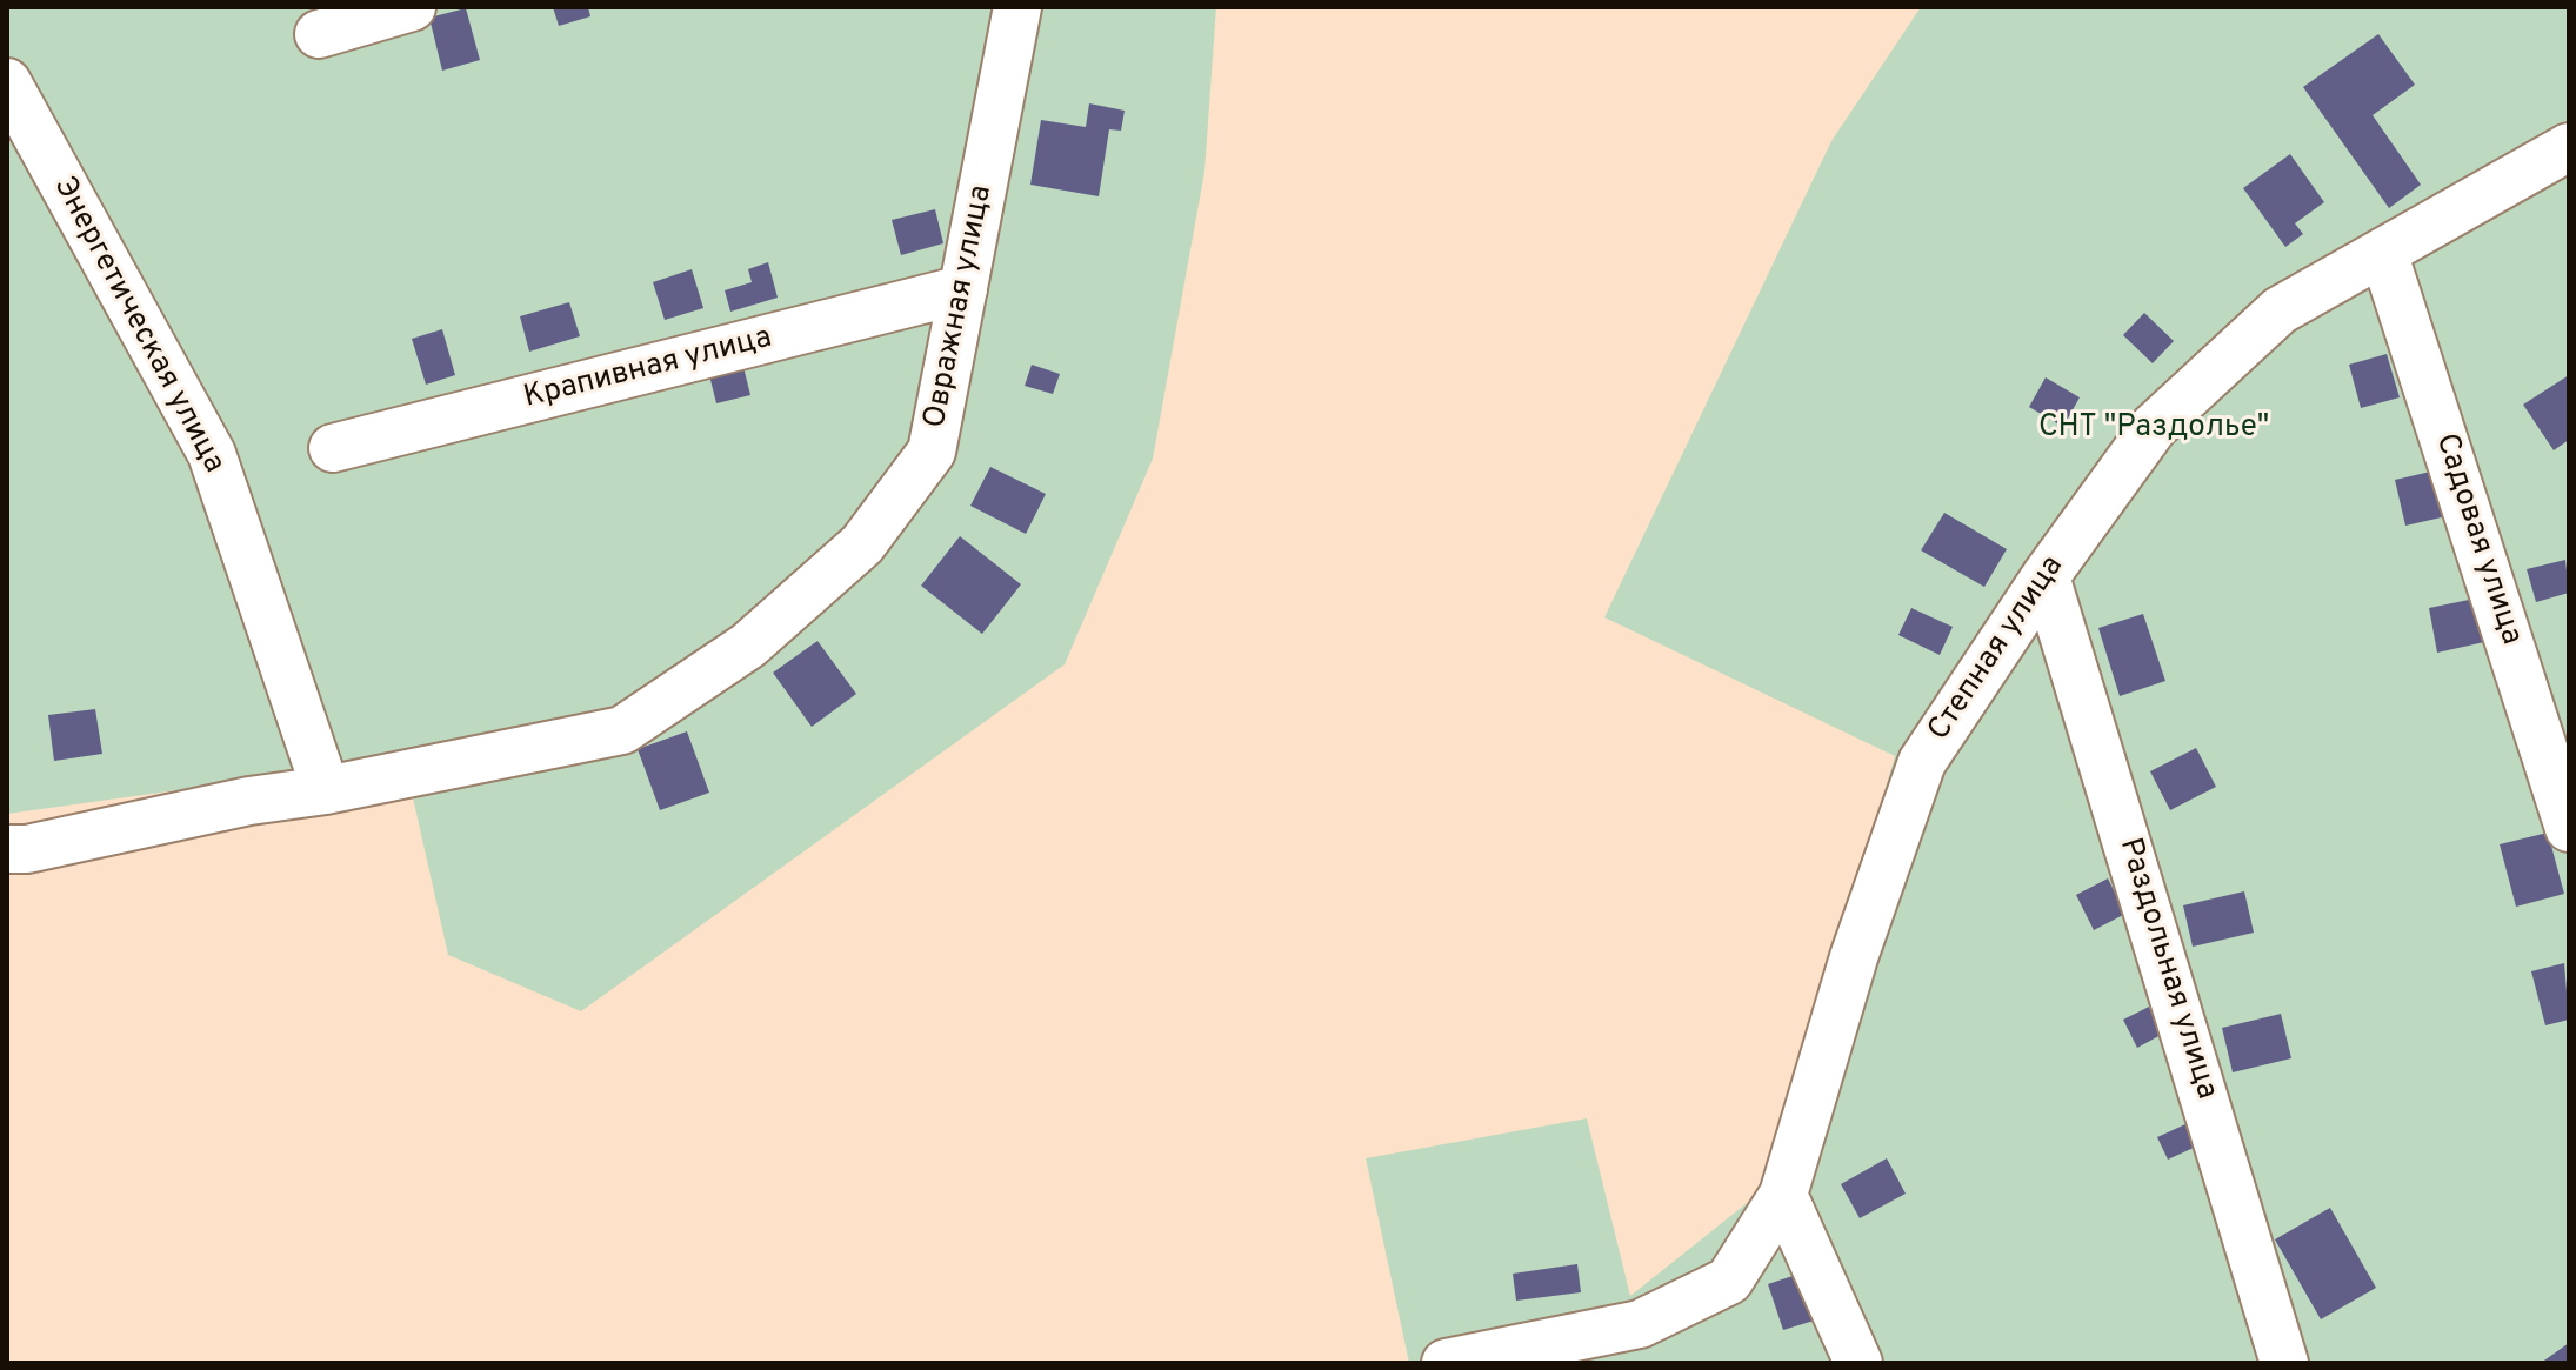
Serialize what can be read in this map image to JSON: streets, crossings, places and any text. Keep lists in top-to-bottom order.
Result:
{
  "streets": {
    "street": [
      "Овражная улица",
      "Энергетическая улица",
      "Крапивная улица",
      "Садовая улица",
      "Степная улица",
      "Раздольная улица"
    ]
  },
  "crossings": [
    ["Овражная улица", "Энергетическая улица"],
    ["Овражная улица", "Крапивная улица"],
    ["Садовая улица", "Степная улица"],
    ["Степная улица", "Раздольная улица"]
  ],
  "parks": ["СНТ \"Раздолье\""]
}
